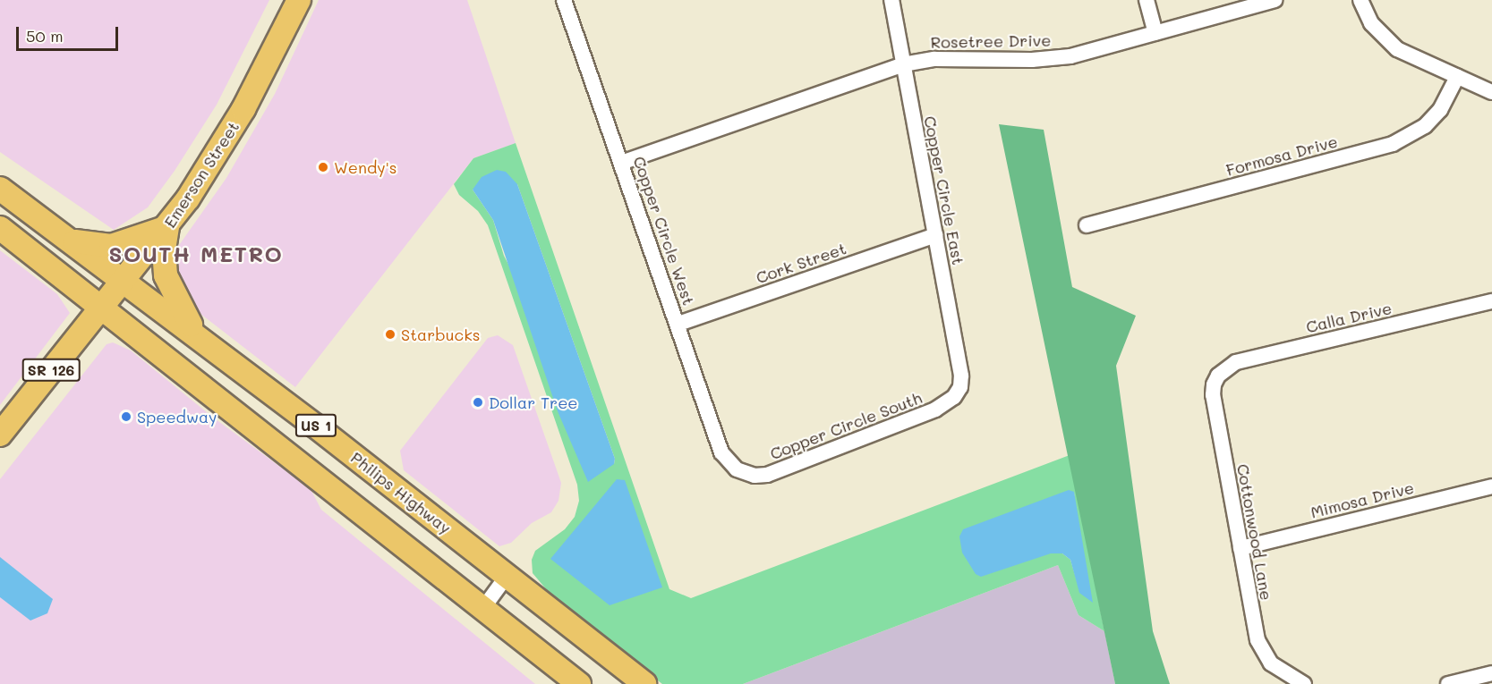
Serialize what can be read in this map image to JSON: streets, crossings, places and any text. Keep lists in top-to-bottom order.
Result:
{
  "streets": {
    "main road": [
      "Emerson Street",
      "SR 126",
      "US 1",
      "Philips Highway"
    ],
    "street": [
      "Rosetree Drive",
      "Formosa Drive",
      "Copper Circle East",
      "Copper Circle West",
      "Cork Street",
      "Calla Drive",
      "Copper Circle South",
      "Mimosa Drive",
      "Cottonwood Lane"
    ]
  },
  "crossings": [
    ["Rosetree Drive", "Copper Circle East"],
    ["Rosetree Drive", "Copper Circle West"],
    ["Emerson Street", "US 1"],
    ["Emerson Street", "Philips Highway"],
    ["Copper Circle East", "Cork Street"],
    ["Copper Circle East", "Copper Circle South"],
    ["Copper Circle West", "Cork Street"],
    ["Copper Circle West", "Copper Circle South"],
    ["Calla Drive", "Cottonwood Lane"],
    ["Mimosa Drive", "Cottonwood Lane"]
  ],
  "districts": ["SOUTH METRO"],
  "places": [
    "Wendy's",
    "Starbucks",
    "Dollar Tree",
    "Speedway"
  ],
  "scale_bar": "50 m"
}
